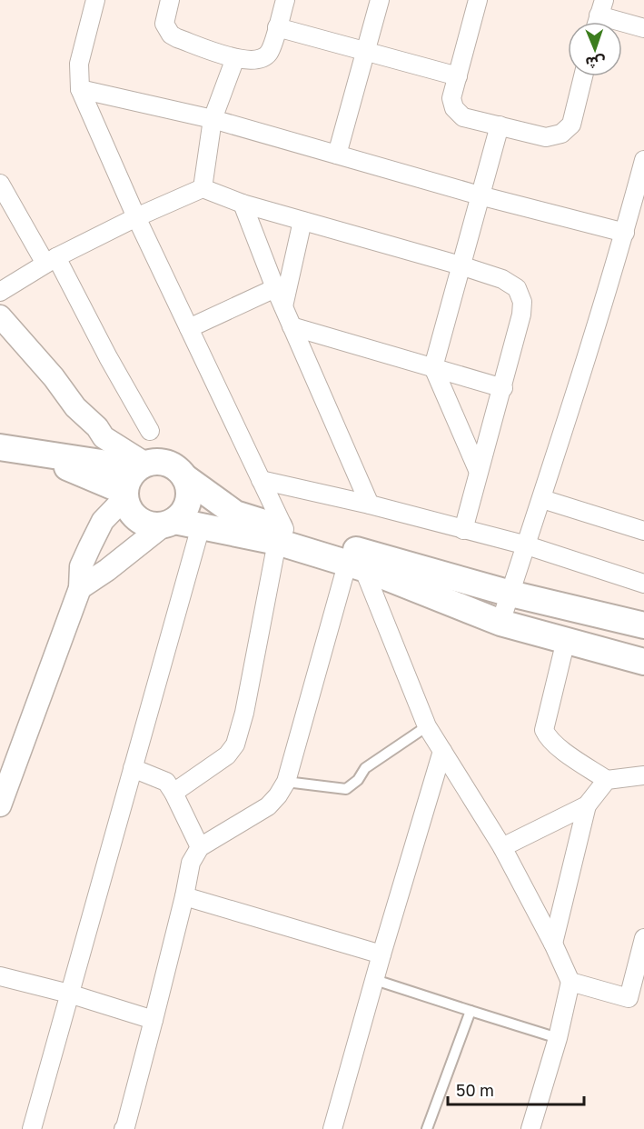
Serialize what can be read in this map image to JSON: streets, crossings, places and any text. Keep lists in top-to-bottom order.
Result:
{
  "scale_bar": "50 m",
  "north": "bottom"
}
